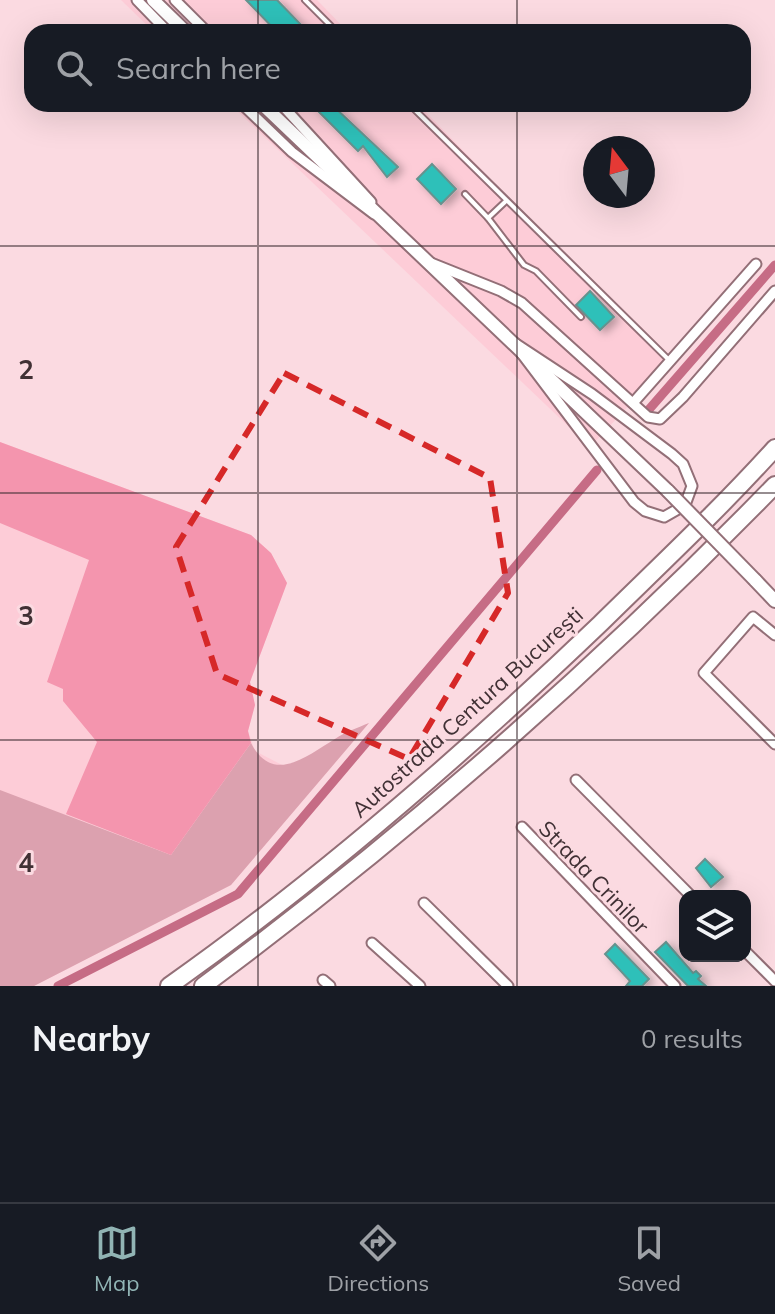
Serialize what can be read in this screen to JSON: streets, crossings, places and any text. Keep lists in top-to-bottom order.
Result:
{
  "streets": {
    "highway": ["Autostrada Centura București"],
    "street": ["Strada Crinilor"]
  },
  "north": "top",
  "page": {
    "search": "Search here",
    "heading": ["Nearby", "0 results"],
    "nav": ["Map", "Directions", "Saved"]
  },
  "grid": {
    "rows": ["2", "3", "4"]
  }
}
